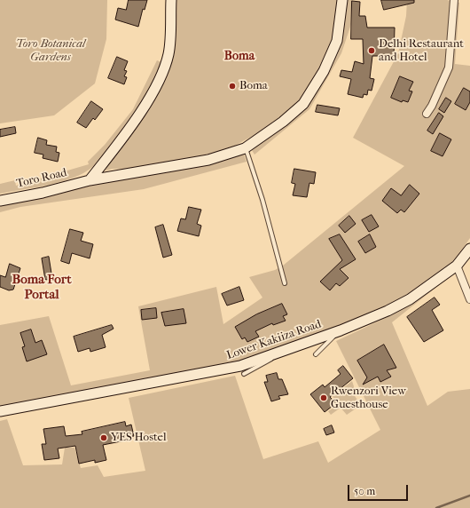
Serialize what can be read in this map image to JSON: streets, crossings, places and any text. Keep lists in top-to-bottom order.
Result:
{
  "streets": {
    "main road": ["Toro Road", "Lower Kakiiza Road"]
  },
  "districts": ["Boma", "Boma Fort Portal"],
  "parks": ["Toro Botanical Gardens"],
  "places": [
    "Delhi Restaurant and Hotel",
    "Boma",
    "Rwenzori View Guesthouse",
    "YES Hostel"
  ],
  "scale_bar": "50 m"
}
